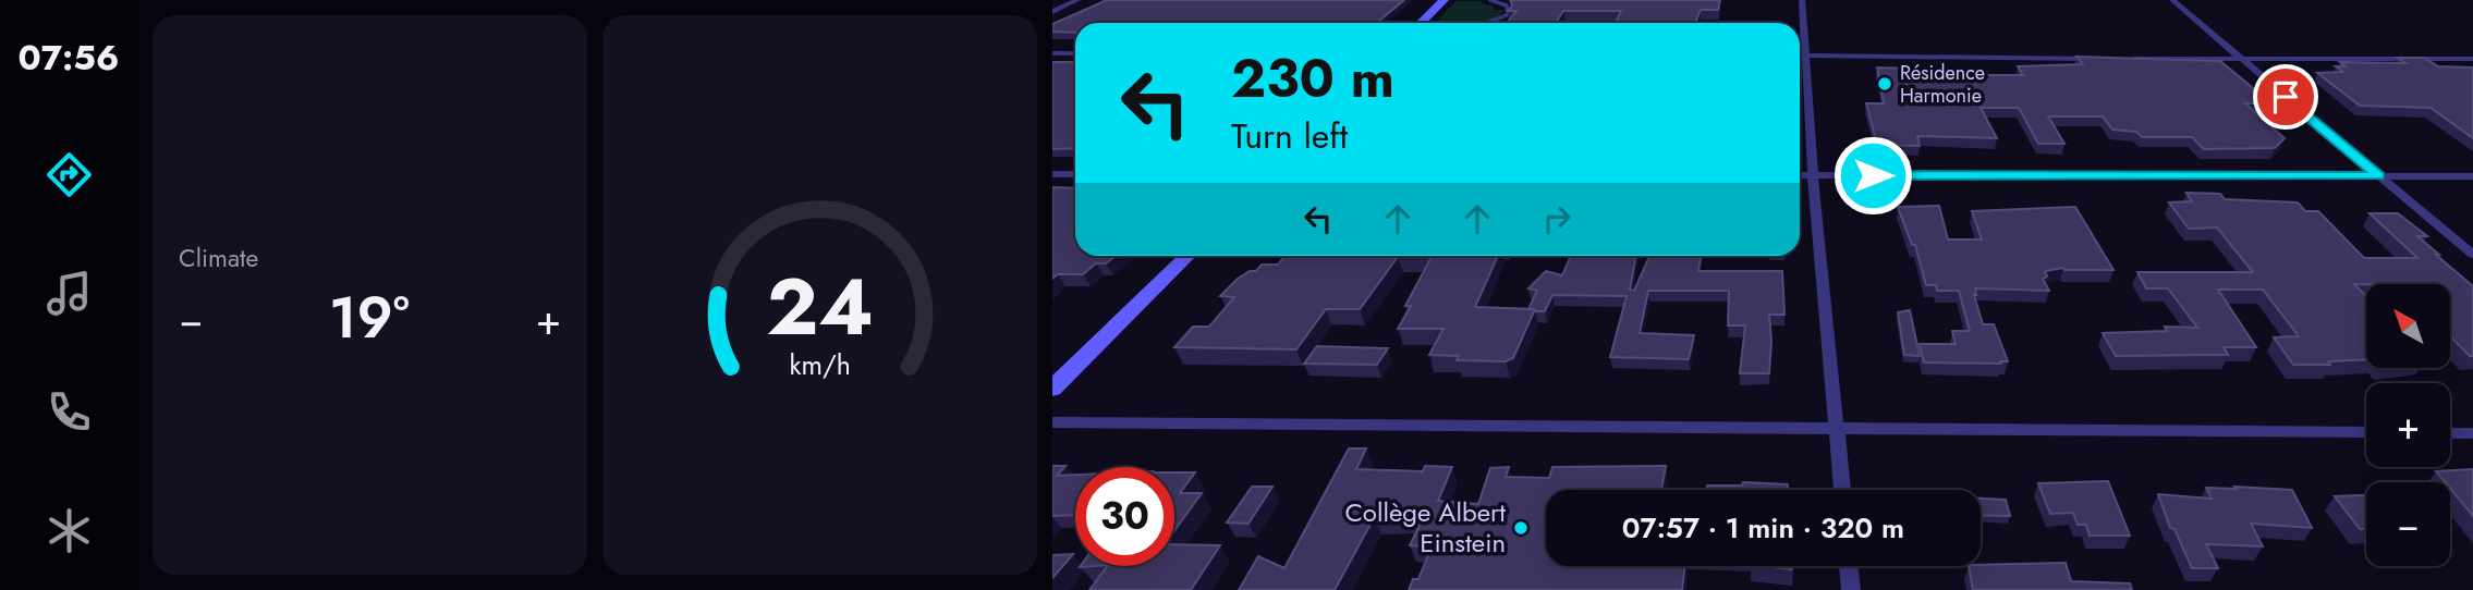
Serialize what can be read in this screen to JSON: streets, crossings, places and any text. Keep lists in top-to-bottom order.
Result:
{
  "places": ["Résidence Harmonie", "Collège Albert Einstein"],
  "north": "top left",
  "page": {
    "tabs": "07:56",
    "tile": "Climate",
    "turn": ["230 m", "Turn left"],
    "map_buttons": ["+", "−"],
    "heat": ["−", "19°", "+"],
    "limit": "30",
    "trip": "07:57 · 1 min · 320 m",
    "gauge": ["24", "km/h"]
  }
}
